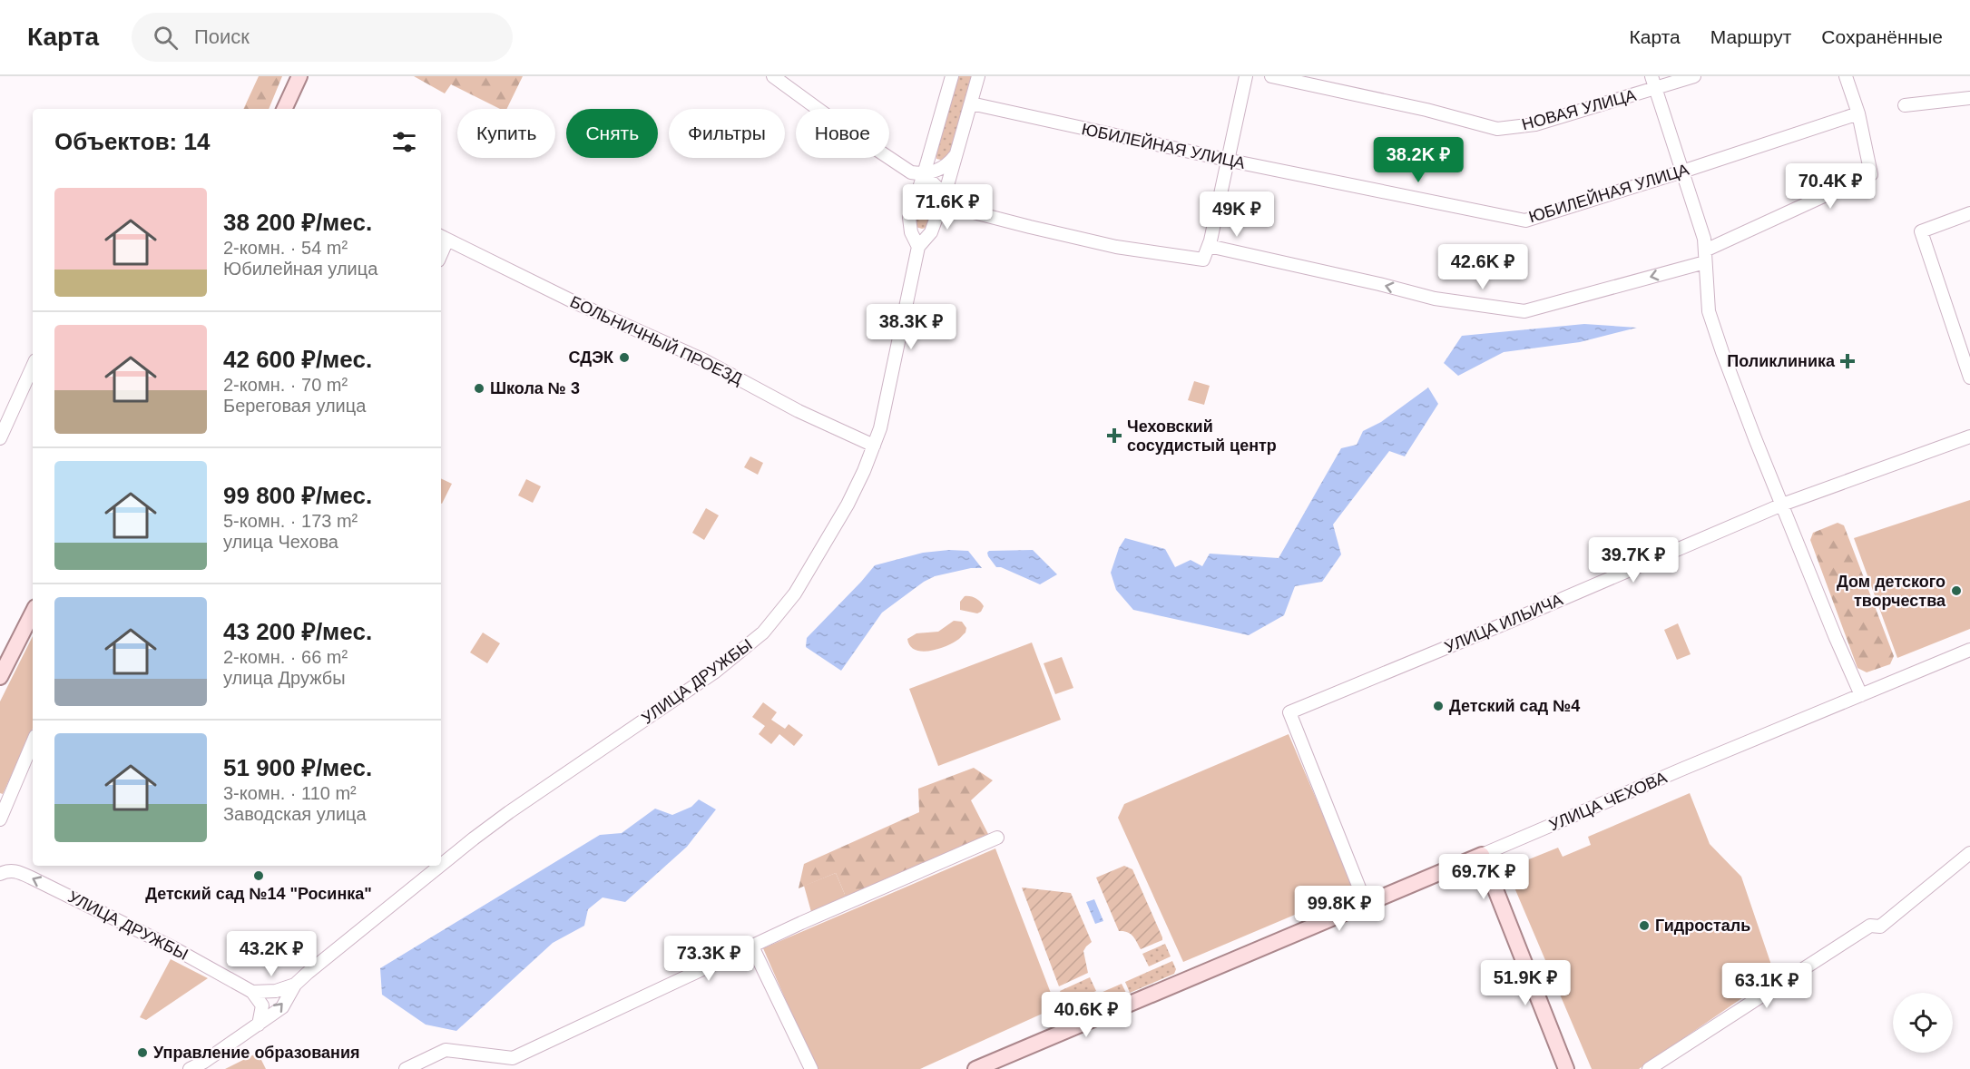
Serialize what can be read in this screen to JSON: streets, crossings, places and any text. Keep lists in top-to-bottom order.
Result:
{
  "streets": {
    "main road": ["УЛИЦА ЧЕХОВА"],
    "street": [
      "НОВАЯ УЛИЦА",
      "ЮБИЛЕЙНАЯ УЛИЦА",
      "БОЛЬНИЧНЫЙ ПРОЕЗД",
      "УЛИЦА ИЛЬИЧА",
      "УЛИЦА ДРУЖБЫ"
    ]
  },
  "crossings": [
    ["ЮБИЛЕЙНАЯ УЛИЦА", "УЛИЦА ДРУЖБЫ"],
    ["БОЛЬНИЧНЫЙ ПРОЕЗД", "УЛИЦА ДРУЖБЫ"],
    ["УЛИЦА ИЛЬИЧА", "УЛИЦА ЧЕХОВА"]
  ],
  "places": {
    "other": [
      "СДЭК",
      "Школа № 3",
      "Дом детского творчества",
      "Детский сад №4",
      "Детский сад №14 \"Росинка\"",
      "Гидросталь",
      "Управление образования"
    ],
    "health": ["Поликлиника", "Чеховский сосудистый центр"]
  },
  "page": {
    "header": "Карта",
    "search": "Поиск",
    "nav": ["Карта", "Маршрут", "Сохранённые"],
    "chip": [
      "Купить",
      "Снять",
      "Фильтры",
      "Новое"
    ],
    "heading": "Объектов: 14",
    "price": [
      "38.2K ₽",
      "70.4K ₽",
      "71.6K ₽",
      "49K ₽",
      "42.6K ₽",
      "38.3K ₽",
      "39.7K ₽",
      "69.7K ₽",
      "99.8K ₽",
      "43.2K ₽",
      "73.3K ₽",
      "51.9K ₽",
      "63.1K ₽",
      "40.6K ₽"
    ],
    "list": [
      {
        "name": "38 200 ₽/мес.",
        "note": "2-комн. · 54 m² · Юбилейная улица"
      },
      {
        "name": "42 600 ₽/мес.",
        "note": "2-комн. · 70 m² · Береговая улица"
      },
      {
        "name": "99 800 ₽/мес.",
        "note": "5-комн. · 173 m² · улица Чехова"
      },
      {
        "name": "43 200 ₽/мес.",
        "note": "2-комн. · 66 m² · улица Дружбы"
      },
      {
        "name": "51 900 ₽/мес.",
        "note": "3-комн. · 110 m² · Заводская улица"
      }
    ]
  }
}
